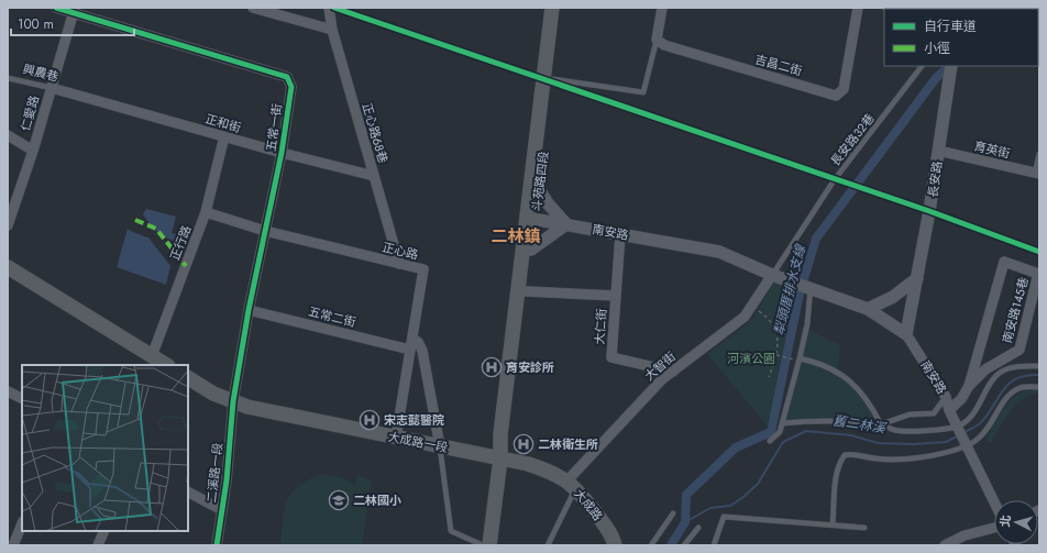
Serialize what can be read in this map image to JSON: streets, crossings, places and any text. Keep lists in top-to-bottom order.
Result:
{
  "streets": {
    "main road": ["斗苑路四段", "大成路一段", "大成路"],
    "street": [
      "吉昌二街",
      "興農巷",
      "仁愛路",
      "正和街",
      "五常一街",
      "正心路68巷",
      "育英街",
      "長安路",
      "南安路",
      "正行路",
      "正心路",
      "南安路145巷",
      "五常二街",
      "大仁街",
      "大智街",
      "二溪路一段"
    ],
    "lane": ["長安路32巷"]
  },
  "crossings": [
    ["興農巷", "仁愛路"],
    ["興農巷", "正和街"],
    ["仁愛路", "五常一街"],
    ["正和街", "五常一街"],
    ["正和街", "正心路68巷"],
    ["正和街", "正行路"],
    ["五常一街", "正心路"],
    ["五常一街", "五常二街"],
    ["五常一街", "大成路一段"],
    ["五常一街", "二溪路一段"],
    ["正心路68巷", "正心路"],
    ["長安路32巷", "南安路"],
    ["長安路32巷", "大智街"],
    ["育英街", "長安路"],
    ["長安路", "南安路"],
    ["斗苑路四段", "南安路"],
    ["斗苑路四段", "大成路一段"],
    ["斗苑路四段", "大成路"],
    ["南安路", "南安路145巷"],
    ["南安路", "大仁街"],
    ["南安路", "大智街"],
    ["正行路", "正心路"],
    ["正心路", "五常二街"],
    ["正心路", "大成路一段"],
    ["大仁街", "大智街"],
    ["大智街", "大成路"],
    ["大成路一段", "二溪路一段"],
    ["大成路一段", "大成路"]
  ],
  "districts": ["二林鎮"],
  "water": ["犁頭厝排水支線", "舊二林溪"],
  "parks": ["河濱公園"],
  "places": {
    "hospital": ["育安診所", "宋志懿醫院", "二林衛生所"],
    "school or university": ["二林國小"]
  },
  "legend": ["自行車道", "小徑"],
  "scale_bar": "100 m",
  "north": "left"
}
